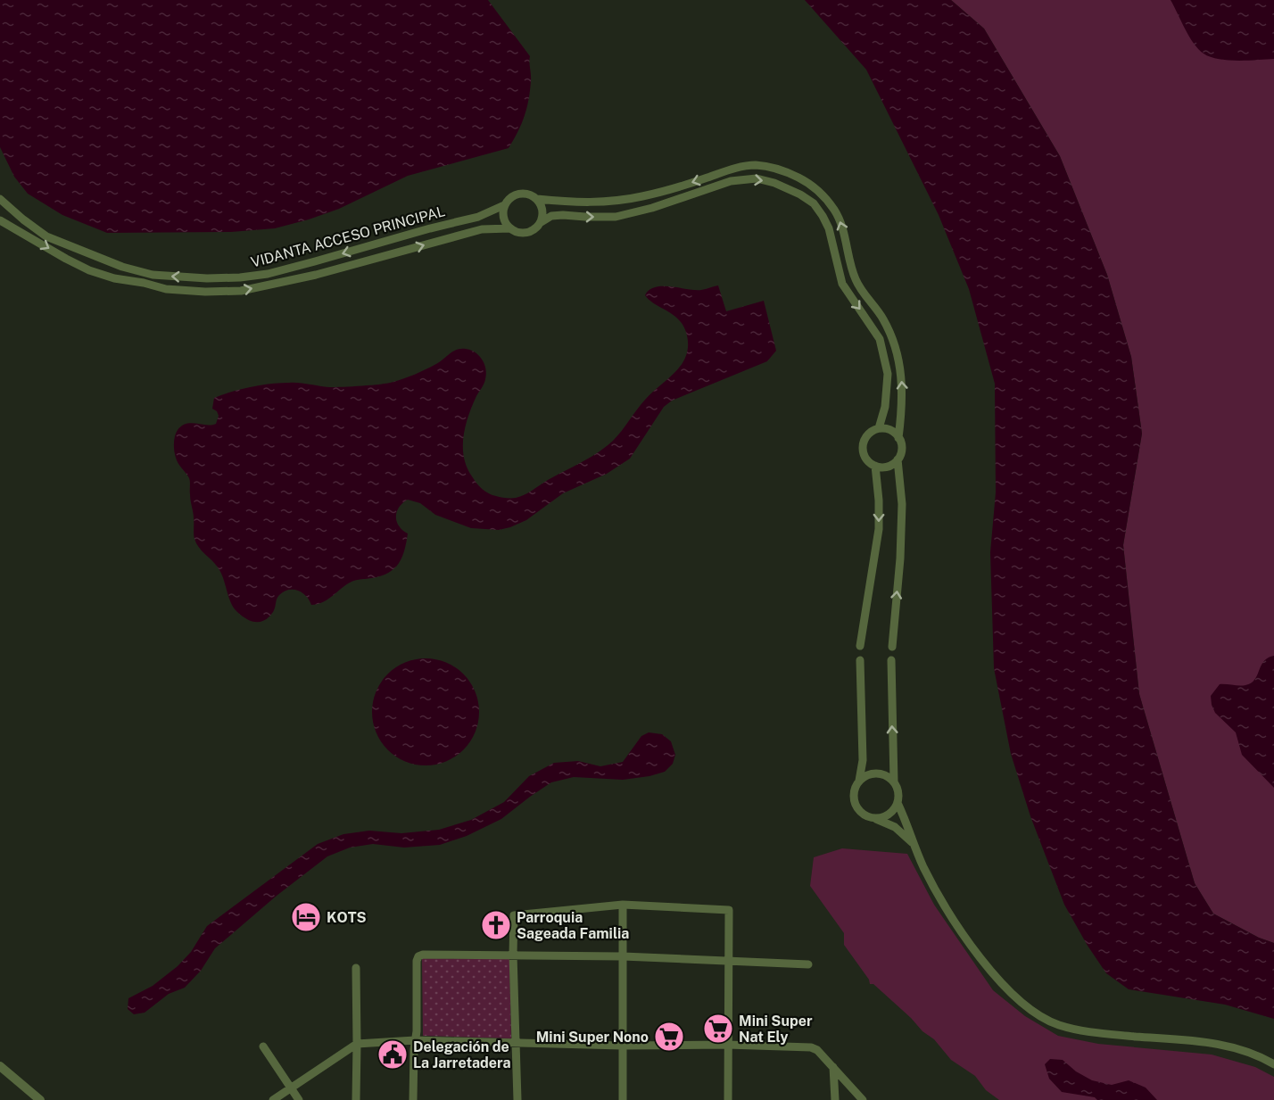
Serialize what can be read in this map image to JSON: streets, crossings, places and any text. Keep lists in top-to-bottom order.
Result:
{
  "streets": {
    "street": ["VIDANTA ACCESO PRINCIPAL"]
  },
  "places": {
    "hotel": ["KOTS"],
    "church": ["Parroquia Sageada Familia"],
    "supermarket": ["Mini Super Nat Ely", "Mini Super Nono"],
    "public building": ["Delegación de La Jarretadera"]
  }
}
